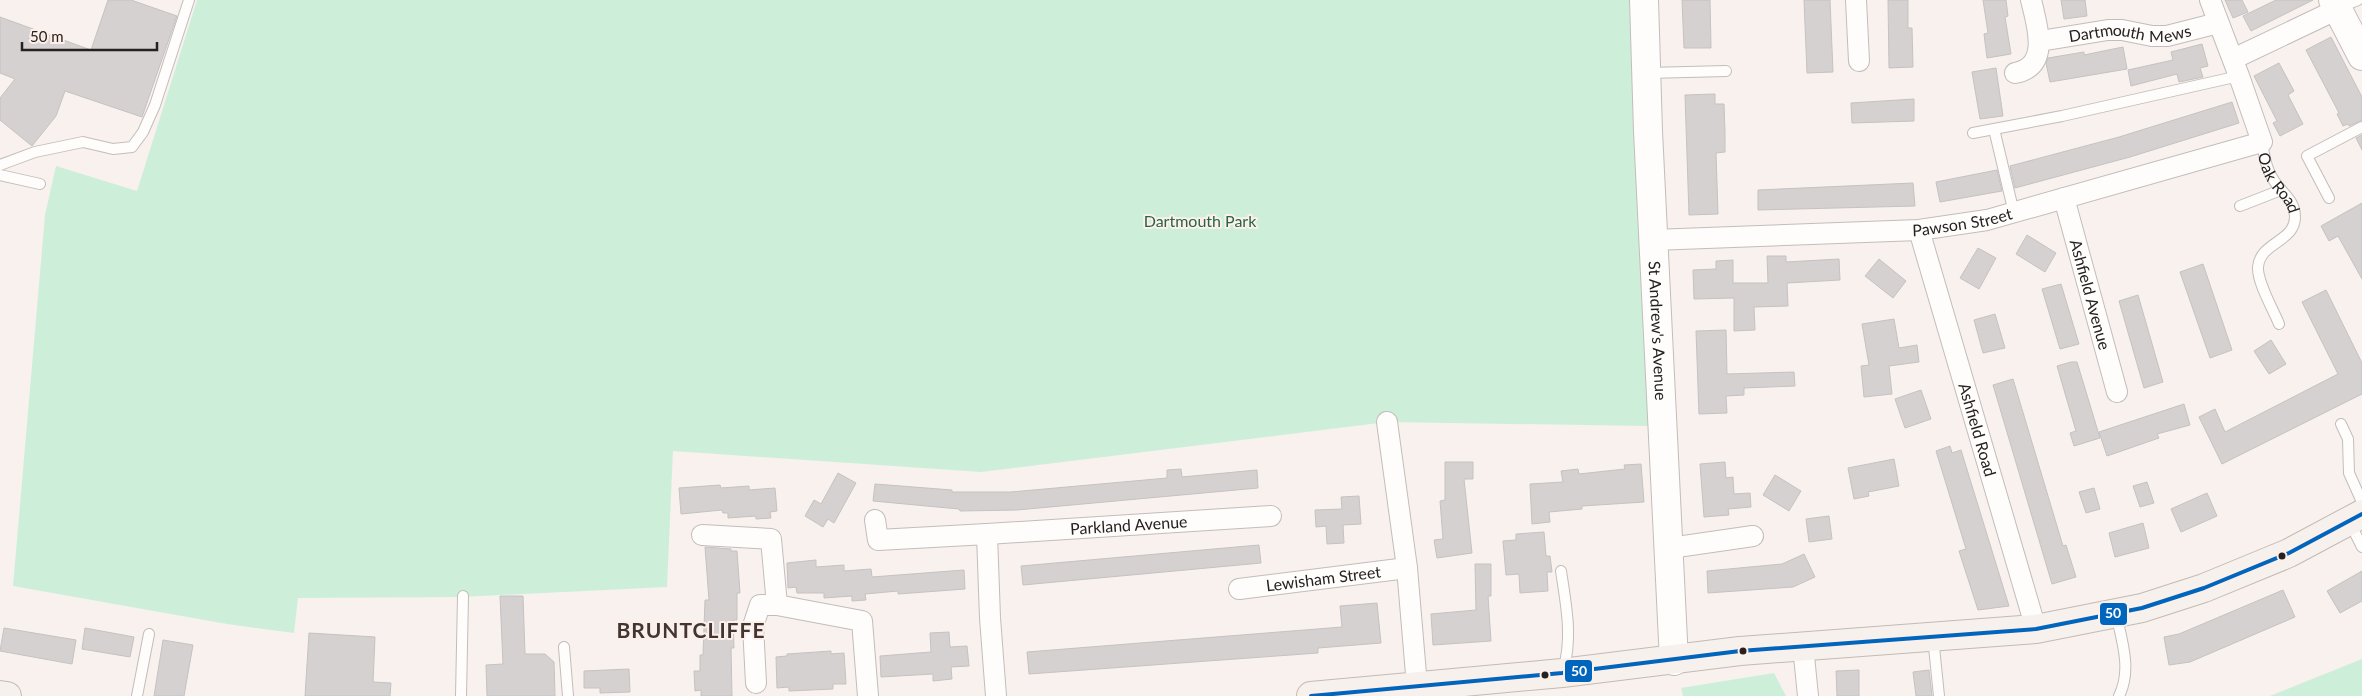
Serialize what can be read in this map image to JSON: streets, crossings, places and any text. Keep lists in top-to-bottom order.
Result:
{
  "streets": {
    "street": [
      "Dartmouth Mews",
      "Oak Road",
      "Pawson Street",
      "Ashfield Avenue",
      "St Andrew's Avenue",
      "Ashfield Road",
      "Parkland Avenue",
      "Lewisham Street"
    ]
  },
  "crossings": [
    ["Dartmouth Mews", "Oak Road"],
    ["Oak Road", "Pawson Street"],
    ["Pawson Street", "Ashfield Avenue"],
    ["Pawson Street", "St Andrew's Avenue"],
    ["Pawson Street", "Ashfield Road"]
  ],
  "districts": ["BRUNTCLIFFE"],
  "parks": ["Dartmouth Park"],
  "lines": ["transit line 50"],
  "scale_bar": "50 m"
}
